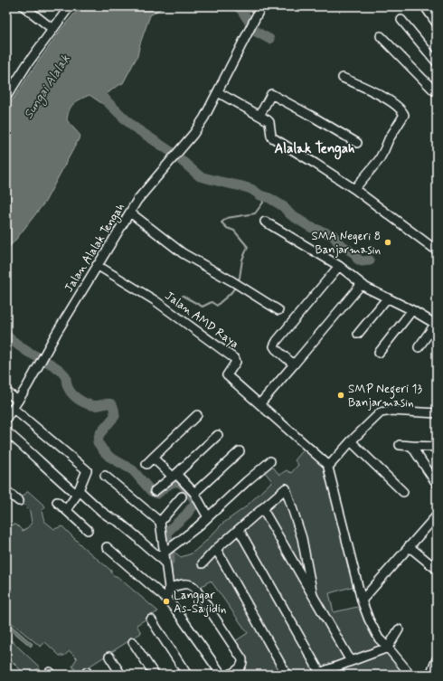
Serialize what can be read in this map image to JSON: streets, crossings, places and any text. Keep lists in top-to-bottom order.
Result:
{
  "streets": {
    "street": ["Jalan Alalak Tengah", "Jalan AMD Raya"]
  },
  "crossings": [
    ["Jalan Alalak Tengah", "Jalan AMD Raya"]
  ],
  "districts": ["Alalak Tengah"],
  "water": ["Sungai Alalak"],
  "places": ["SMA Negeri 8 Banjarmasin", "SMP Negeri 13 Banjarmasin", "Langgar As-Sajidin"]
}
